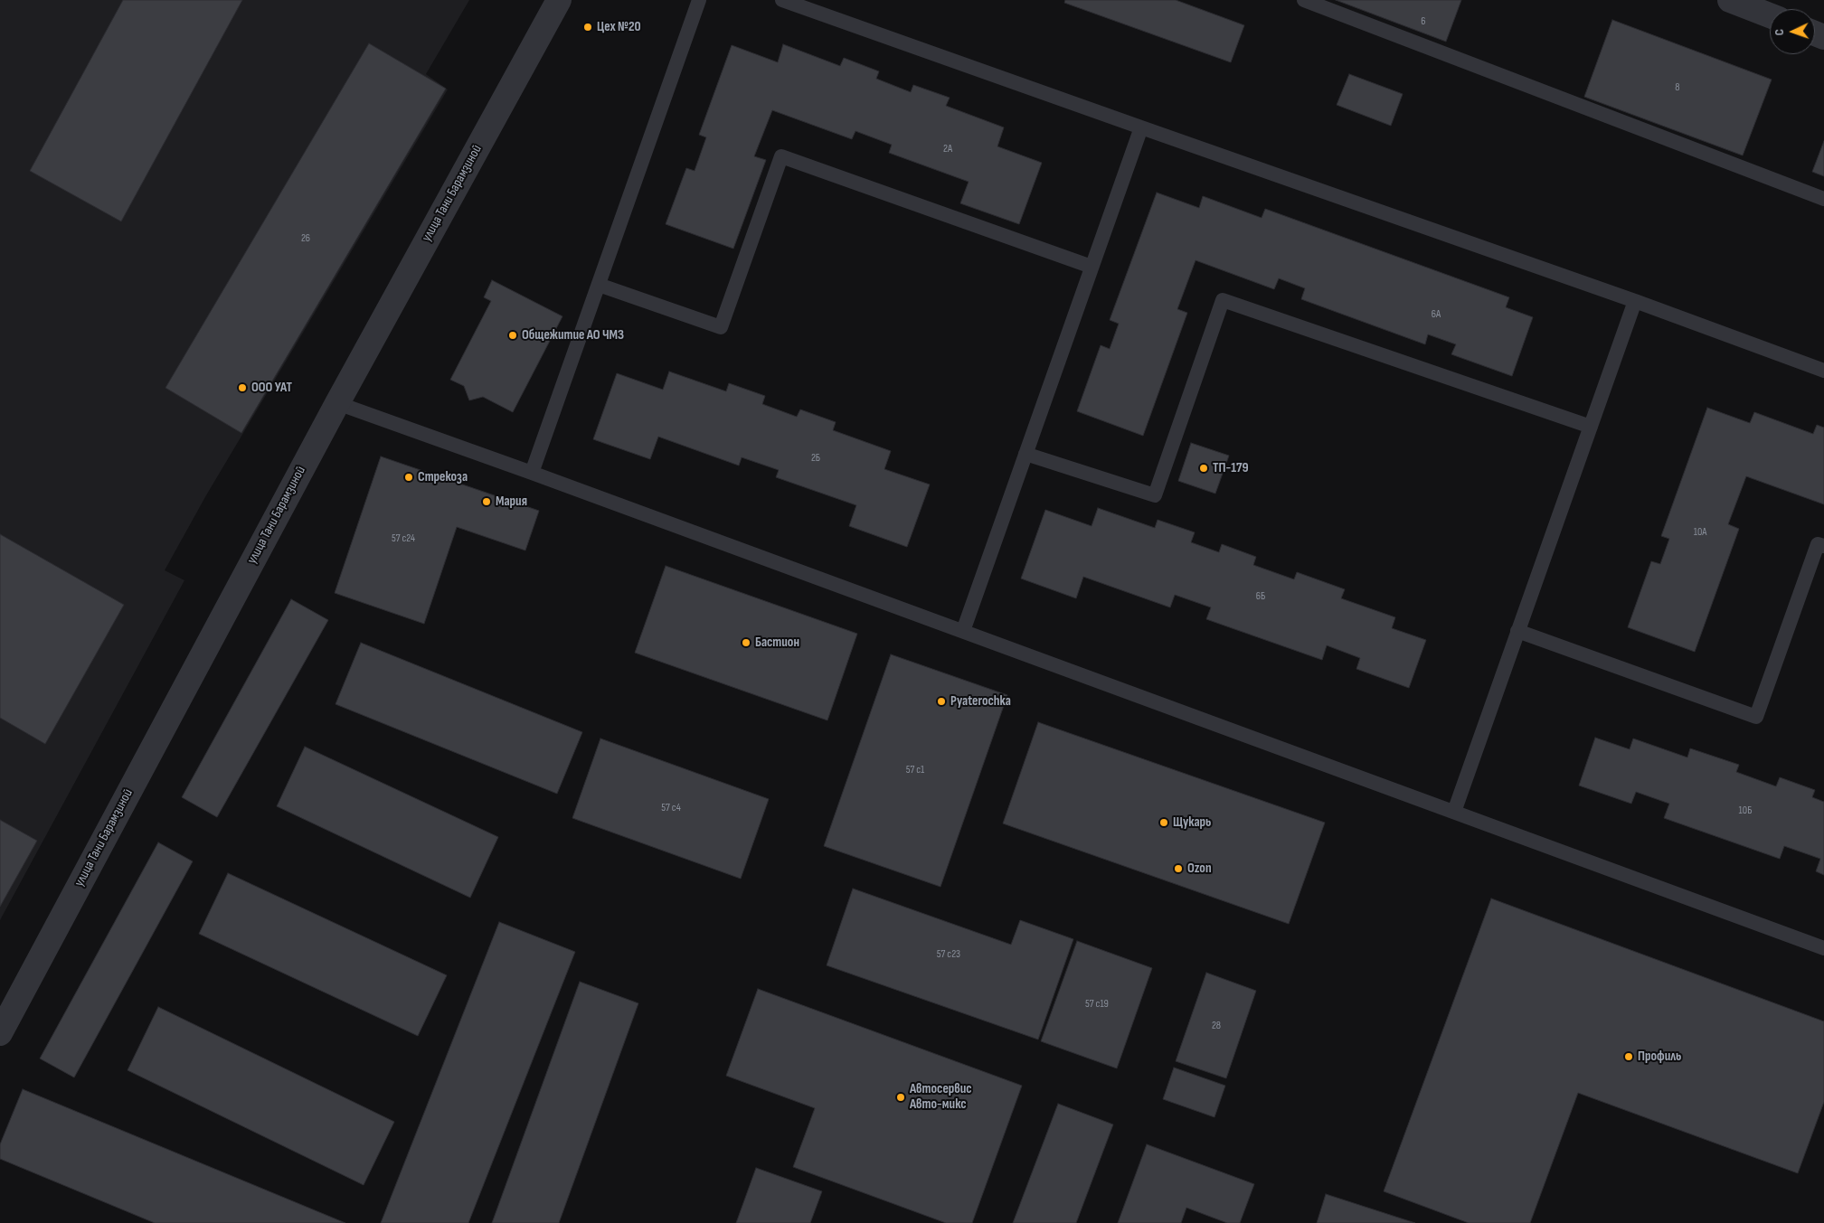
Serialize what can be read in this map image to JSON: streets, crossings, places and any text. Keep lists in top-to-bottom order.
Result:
{
  "streets": {
    "street": ["улица Тани Барамзиной"]
  },
  "places": [
    "Цех №20",
    "Общежитие АО ЧМЗ",
    "ООО УАТ",
    "ТП-179",
    "Стрекоза",
    "Мария",
    "Бастион",
    "Pyaterochka",
    "Щукарь",
    "Ozon",
    "Профиль",
    "Автосервис Авто-микс"
  ],
  "house_numbers": [
    "6",
    "8",
    "2А",
    "26",
    "6А",
    "2Б",
    "10А",
    "57 с24",
    "6Б",
    "57 с1",
    "57 с4",
    "10Б",
    "57 с23",
    "57 с19",
    "28"
  ],
  "north": "left"
}
